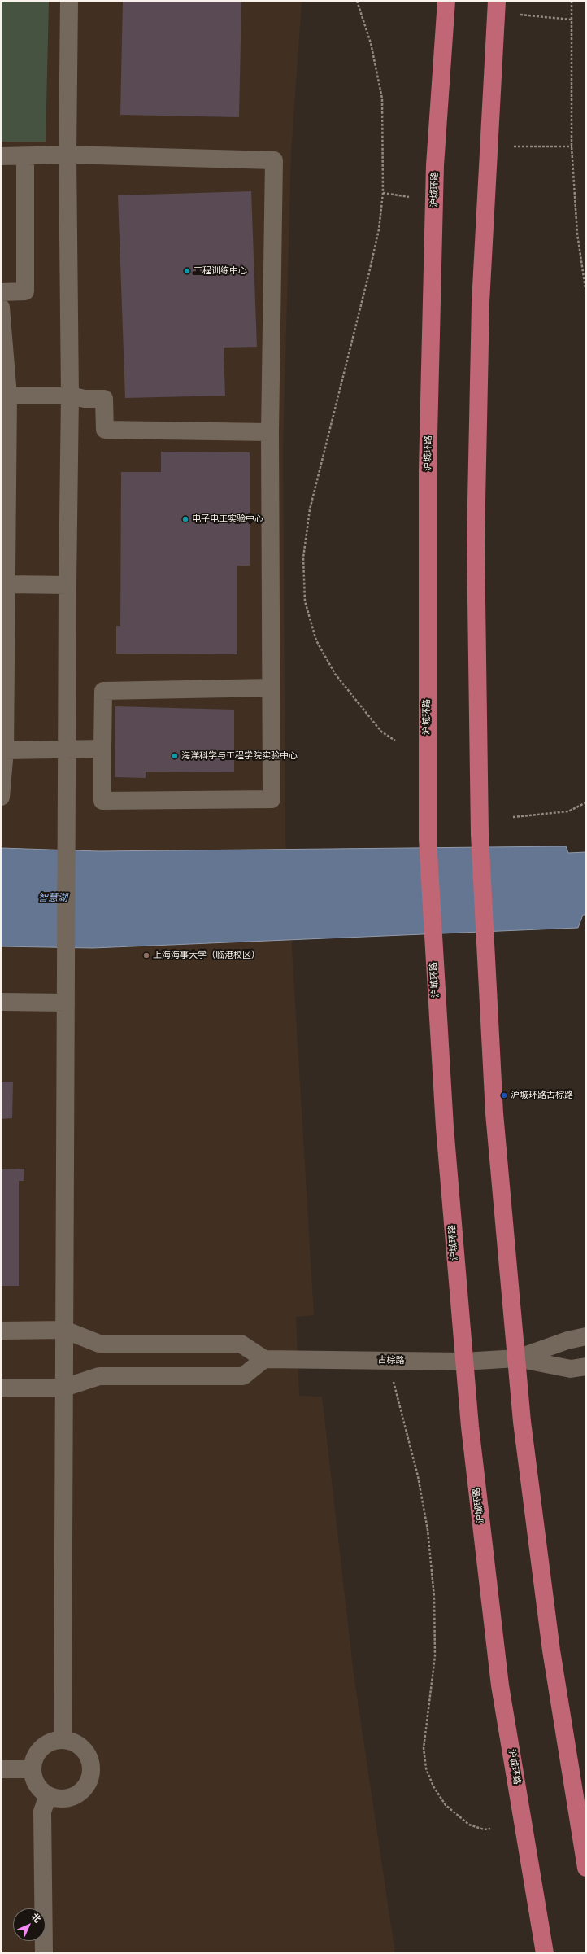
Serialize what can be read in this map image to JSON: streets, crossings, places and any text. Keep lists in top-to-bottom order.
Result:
{
  "streets": {
    "main road": ["沪城环路"],
    "street": ["古棕路"]
  },
  "crossings": [
    ["沪城环路", "古棕路"]
  ],
  "water": ["智慧湖"],
  "places": [
    "工程训练中心",
    "电子电工实验中心",
    "海洋科学与工程学院实验中心",
    "上海海事大学（临港校区）",
    "沪城环路古棕路"
  ],
  "north": "top right"
}
